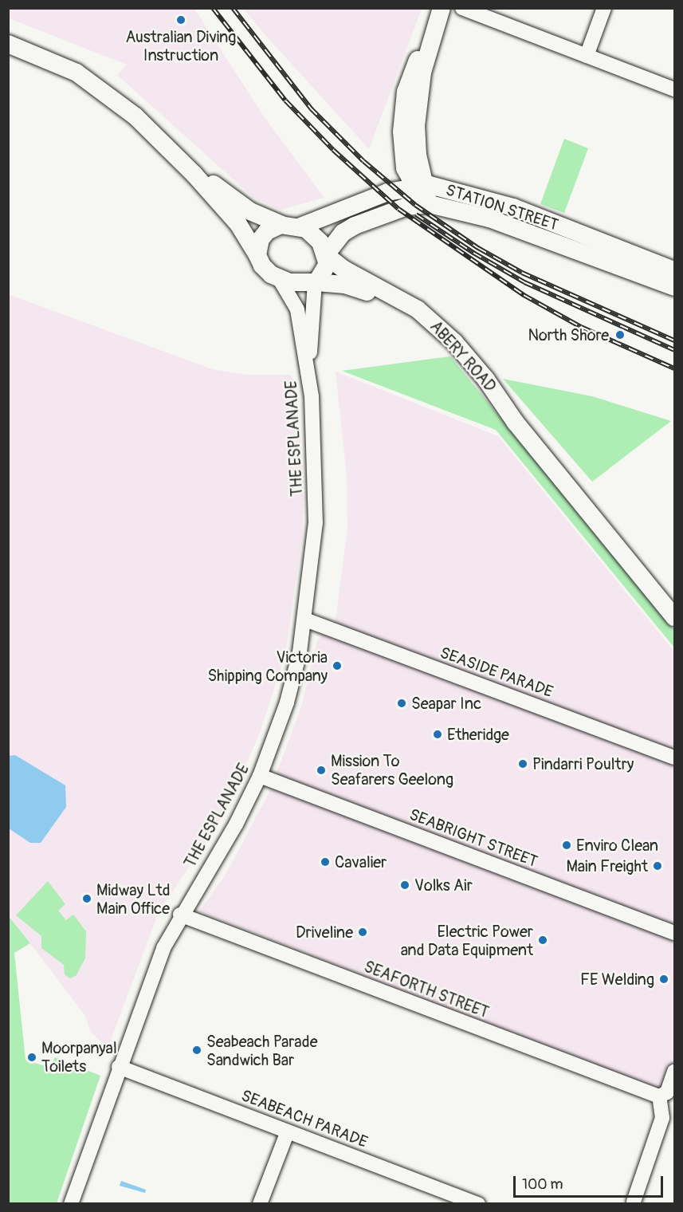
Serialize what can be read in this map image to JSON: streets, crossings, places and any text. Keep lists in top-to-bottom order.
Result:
{
  "streets": {
    "main road": ["STATION STREET", "ABERY ROAD"],
    "street": [
      "THE ESPLANADE",
      "SEASIDE PARADE",
      "SEABRIGHT STREET",
      "SEAFORTH STREET",
      "SEABEACH PARADE"
    ]
  },
  "crossings": [
    ["STATION STREET", "ABERY ROAD"],
    ["STATION STREET", "THE ESPLANADE"],
    ["ABERY ROAD", "THE ESPLANADE"],
    ["THE ESPLANADE", "SEASIDE PARADE"],
    ["THE ESPLANADE", "SEABRIGHT STREET"],
    ["THE ESPLANADE", "SEAFORTH STREET"],
    ["THE ESPLANADE", "SEABEACH PARADE"]
  ],
  "places": [
    "Australian Diving Instruction",
    "North Shore",
    "Victoria Shipping Company",
    "Seapar Inc",
    "Etheridge",
    "Pindarri Poultry",
    "Mission To Seafarers Geelong",
    "Enviro Clean",
    "Cavalier",
    "Main Freight",
    "Volks Air",
    "Midway Ltd Main Office",
    "Driveline",
    "Electric Power and Data Equipment",
    "FE Welding",
    "Seabeach Parade Sandwich Bar",
    "Moorpanyal Toilets"
  ],
  "scale_bar": "100 m"
}
